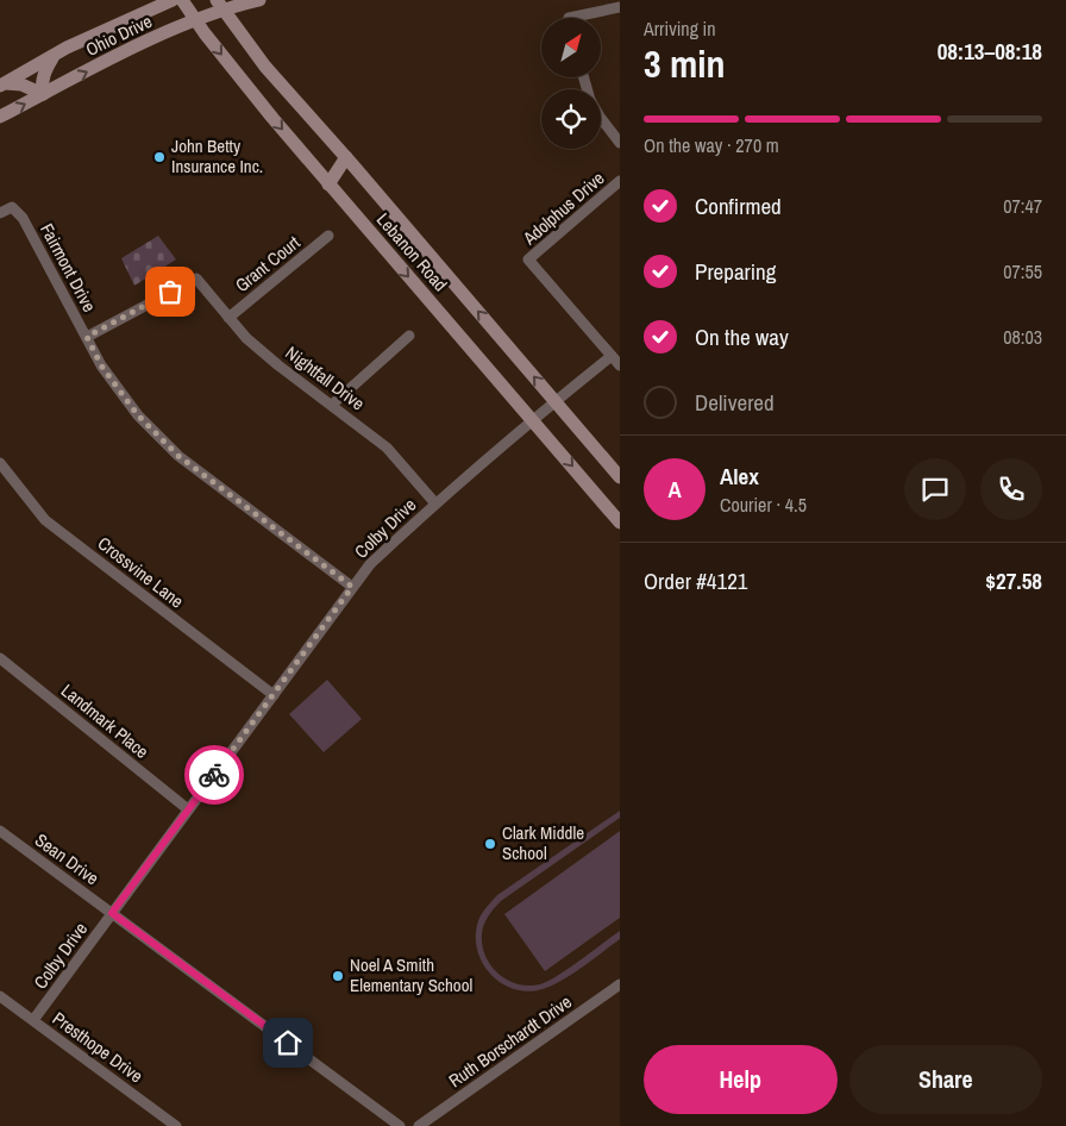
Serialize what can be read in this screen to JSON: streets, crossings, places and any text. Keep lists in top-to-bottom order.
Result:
{
  "streets": {
    "main road": ["Ohio Drive", "Lebanon Road"],
    "street": [
      "Adolphus Drive",
      "Grant Court",
      "Fairmont Drive",
      "Nightfall Drive",
      "Colby Drive",
      "Crossvine Lane",
      "Landmark Place",
      "Sean Drive",
      "Ruth Borschardt Drive",
      "Presthope Drive"
    ]
  },
  "crossings": [
    ["Ohio Drive", "Lebanon Road"],
    ["Adolphus Drive", "Colby Drive"],
    ["Lebanon Road", "Colby Drive"],
    ["Grant Court", "Nightfall Drive"],
    ["Fairmont Drive", "Nightfall Drive"],
    ["Fairmont Drive", "Colby Drive"],
    ["Nightfall Drive", "Colby Drive"],
    ["Colby Drive", "Crossvine Lane"],
    ["Colby Drive", "Landmark Place"],
    ["Colby Drive", "Sean Drive"],
    ["Colby Drive", "Presthope Drive"]
  ],
  "places": ["John Betty Insurance Inc.", "Clark Middle School", "Noel A Smith Elementary School"],
  "north": "top right",
  "page": {
    "heading": ["3 min", "Arriving in", "08:13–08:18"],
    "panel": [
      "Alex",
      "Courier · 4.5",
      "Order #4121",
      "$27.58"
    ],
    "bar": "On the way · 270 m",
    "list": [
      ["Confirmed", "07:47"],
      ["Preparing", "07:55"],
      ["On the way", "08:03"],
      "Delivered"
    ],
    "round": "A",
    "buttons": ["Help", "Share"]
  }
}
